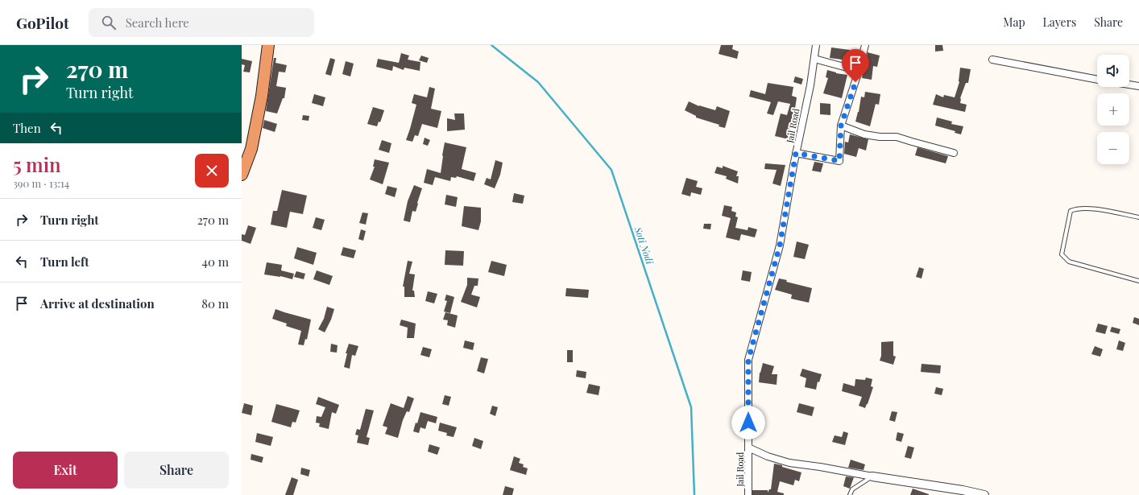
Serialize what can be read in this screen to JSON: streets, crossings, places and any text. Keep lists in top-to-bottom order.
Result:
{
  "streets": {
    "street": ["Jail Road"]
  },
  "water": ["Soti Nodi"],
  "page": {
    "header": "GoPilot",
    "search": "Search here",
    "nav": ["Map", "Layers", "Share"],
    "turn": ["270 m", "Turn right"],
    "map_buttons": ["+", "−"],
    "then": "Then",
    "heading": ["5 min", "390 m · 13:14"],
    "list": [
      {
        "name": "Turn right",
        "value": "270 m"
      },
      {
        "name": "Turn left",
        "value": "40 m"
      },
      {
        "name": "Arrive at destination",
        "value": "80 m"
      }
    ],
    "buttons": ["Exit", "Share"]
  }
}
